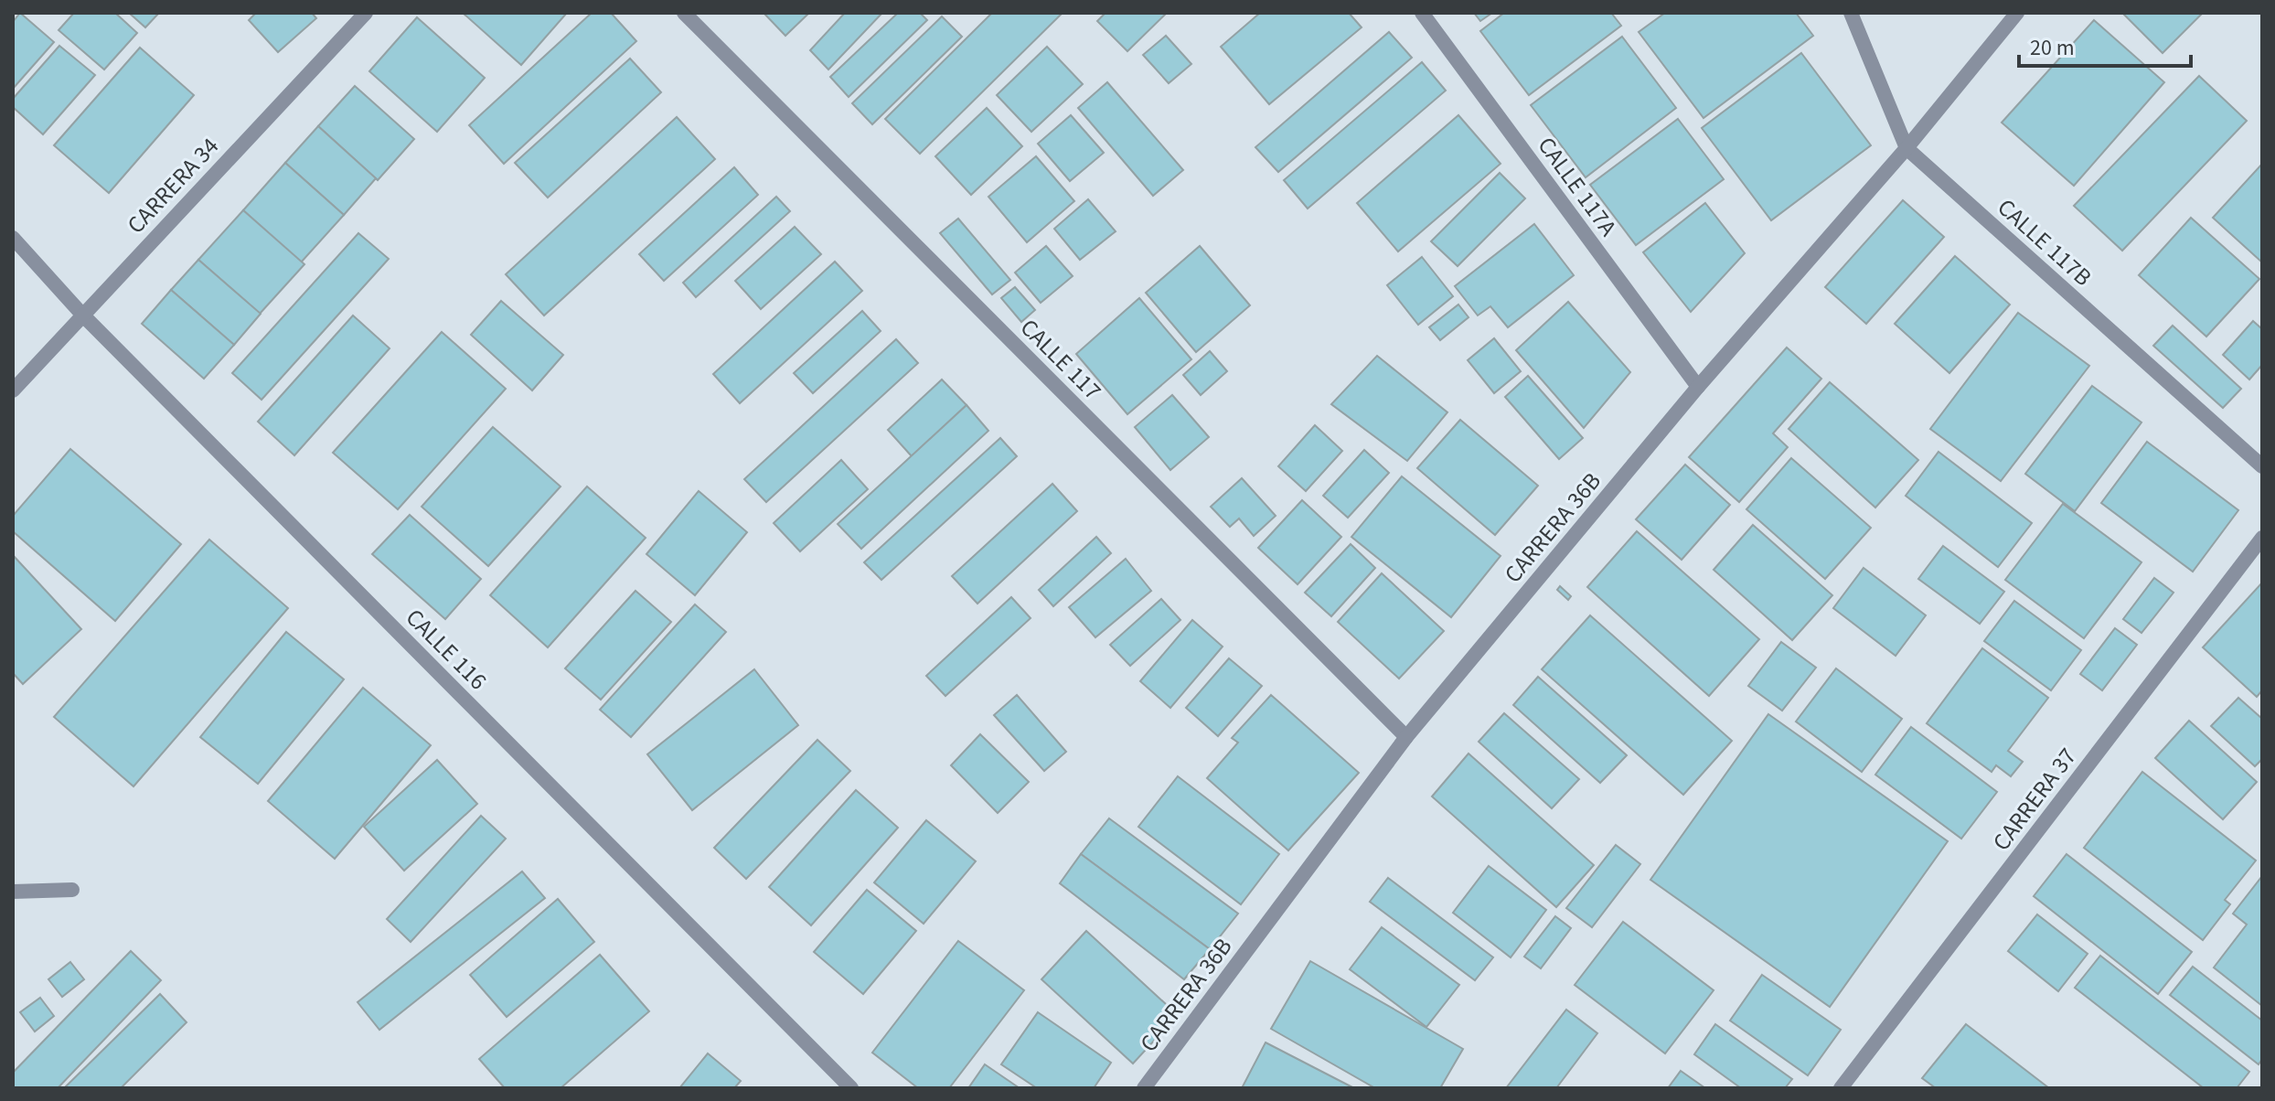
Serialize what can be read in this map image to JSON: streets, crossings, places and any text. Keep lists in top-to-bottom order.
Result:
{
  "streets": {
    "street": [
      "CARRERA 34",
      "CALLE 117A",
      "CALLE 117B",
      "CALLE 117",
      "CARRERA 36B",
      "CALLE 116",
      "CARRERA 37"
    ]
  },
  "crossings": [
    ["CARRERA 34", "CALLE 116"],
    ["CALLE 117A", "CARRERA 36B"],
    ["CALLE 117B", "CARRERA 36B"],
    ["CALLE 117", "CARRERA 36B"]
  ],
  "scale_bar": "20 m"
}
